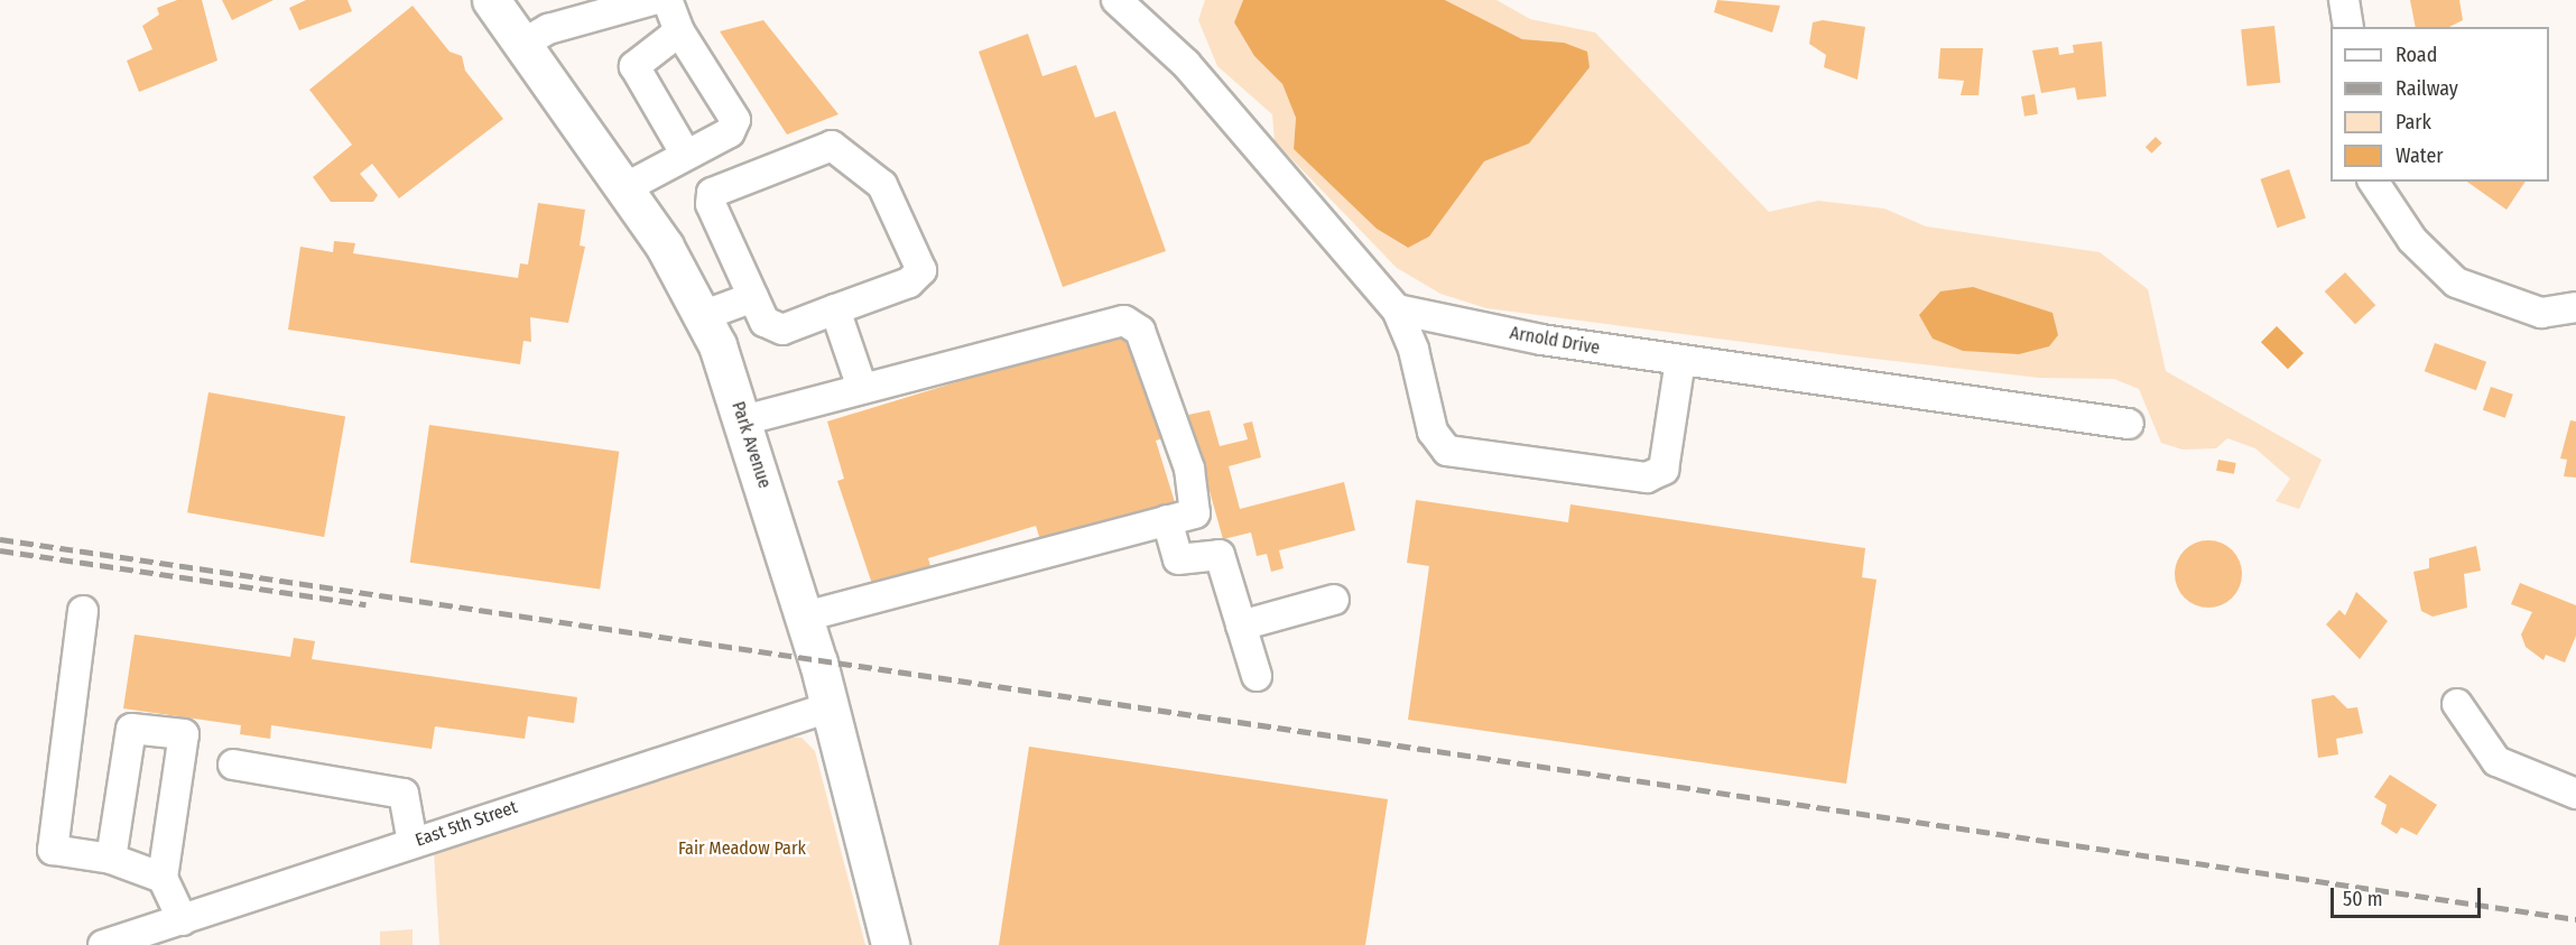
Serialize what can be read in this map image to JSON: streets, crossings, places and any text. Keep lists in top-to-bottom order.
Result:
{
  "streets": {
    "main road": ["Park Avenue"],
    "street": ["Arnold Drive", "East 5th Street"]
  },
  "crossings": [
    ["Park Avenue", "East 5th Street"]
  ],
  "parks": ["Fair Meadow Park"],
  "legend": [
    "Road",
    "Railway",
    "Park",
    "Water"
  ],
  "scale_bar": "50 m"
}
